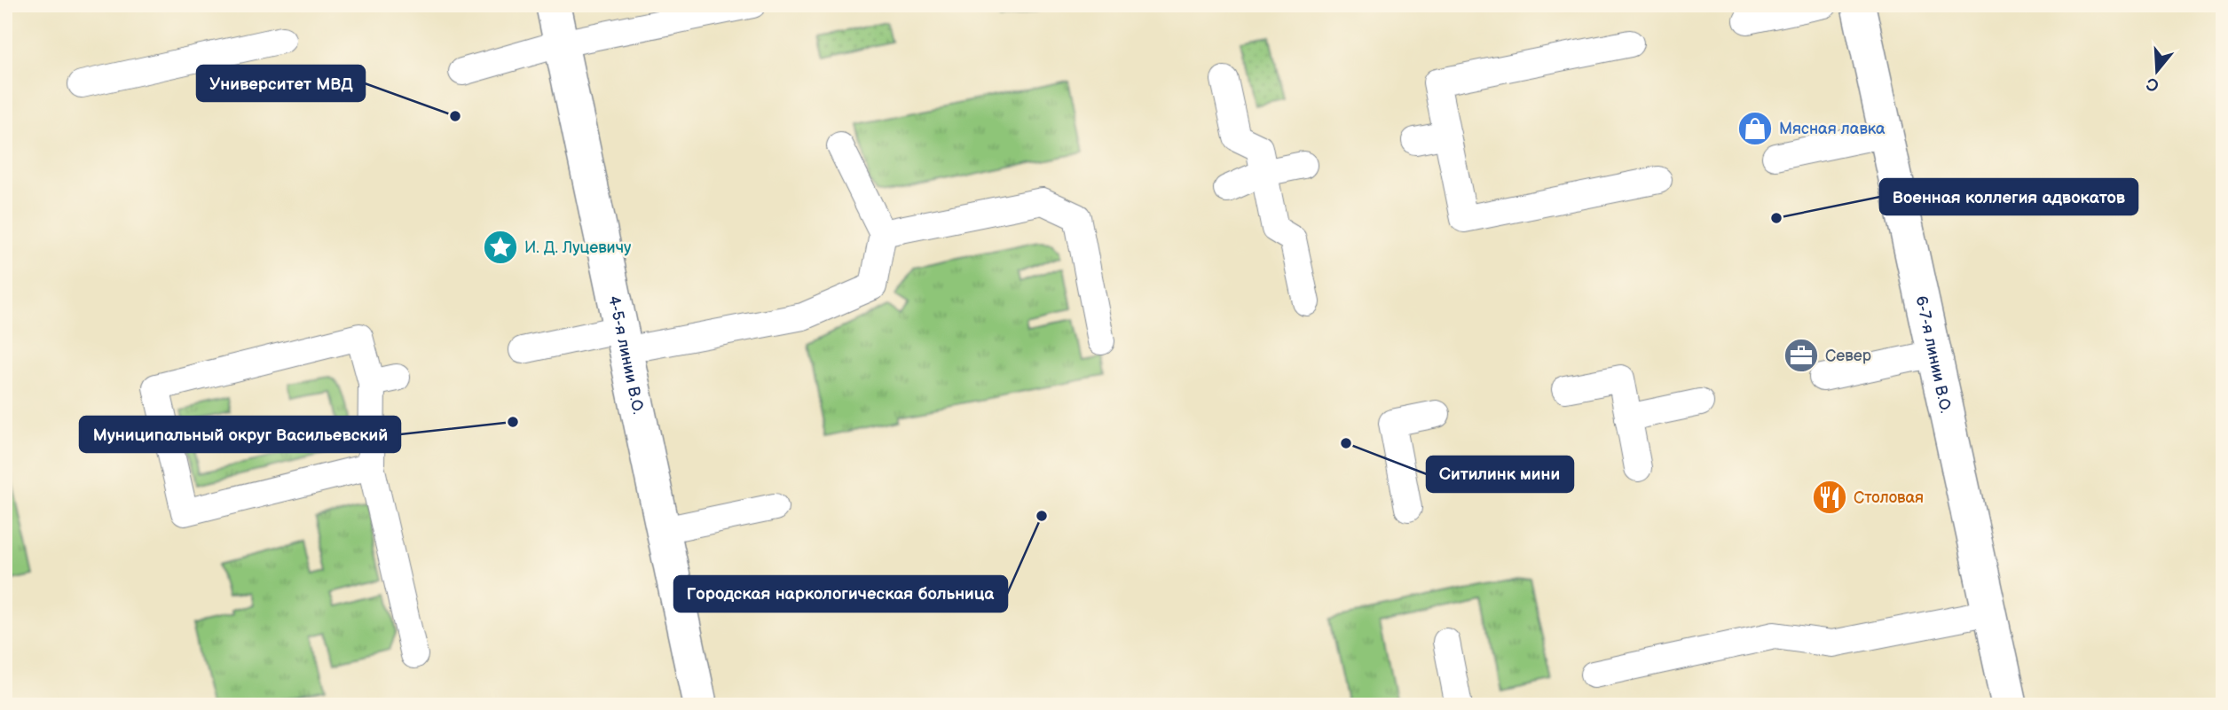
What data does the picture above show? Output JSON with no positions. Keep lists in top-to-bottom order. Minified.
{"streets":{"street":["4-5-я линии В.О.","6-7-я линии В.О."]},"places":{"other":["Университет МВД","Военная коллегия адвокатов","Муниципальный округ Васильевский","Ситилинк мини","Городская наркологическая больница"],"shop":["Мясная лавка"],"place":["И. Д. Луцевичу"],"office":["Север"],"restaurant":["Столовая"]},"north":"bottom"}
